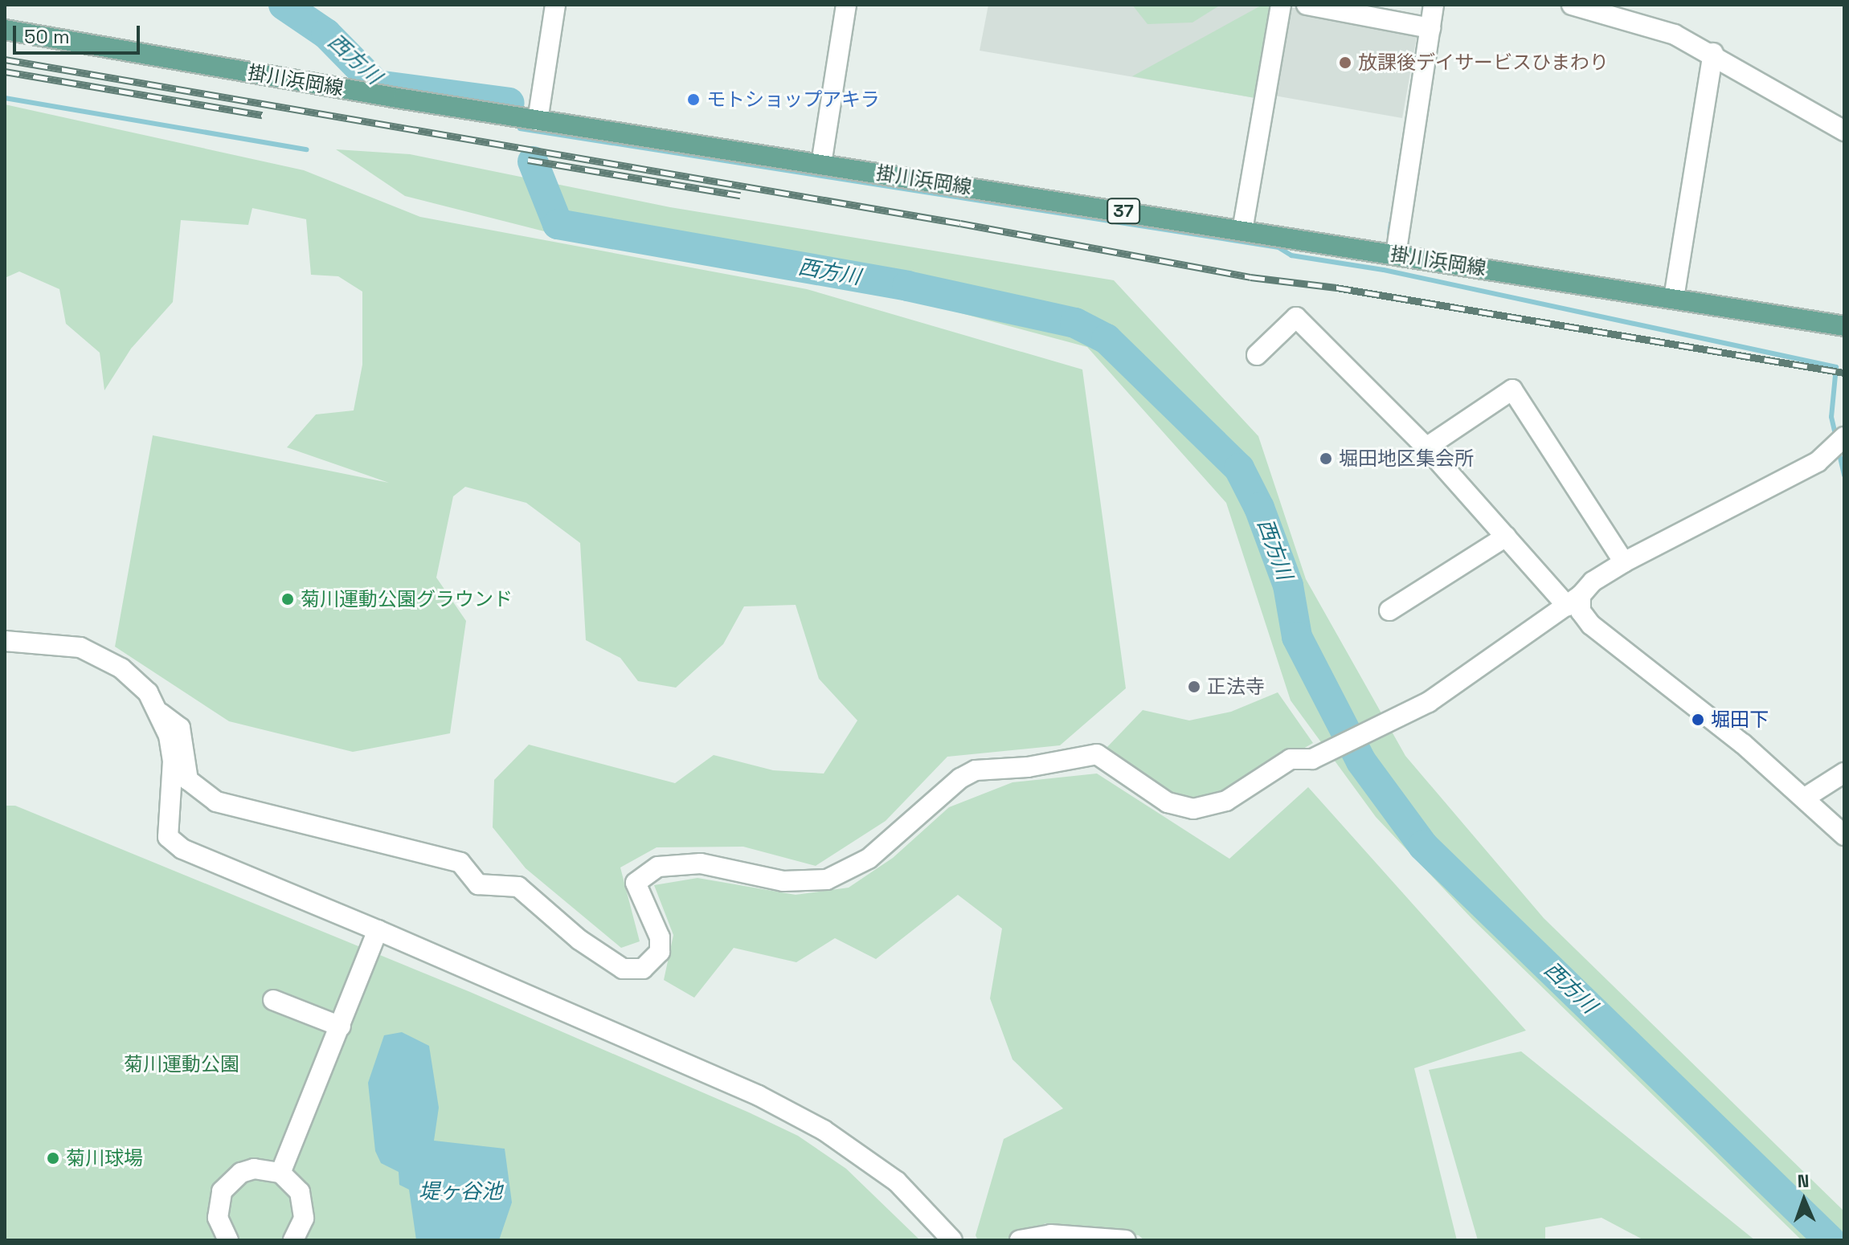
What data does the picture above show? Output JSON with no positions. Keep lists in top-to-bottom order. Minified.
{"streets":{"main road":["掛川浜岡線","37"]},"water":["西方川","堤ヶ谷池"],"parks":["菊川運動公園"],"places":["放課後デイサービスひまわり","モトショップアキラ","堀田地区集会所","菊川運動公園グラウンド","正法寺","堀田下","菊川球場"],"scale_bar":"50 m","north":"top"}
